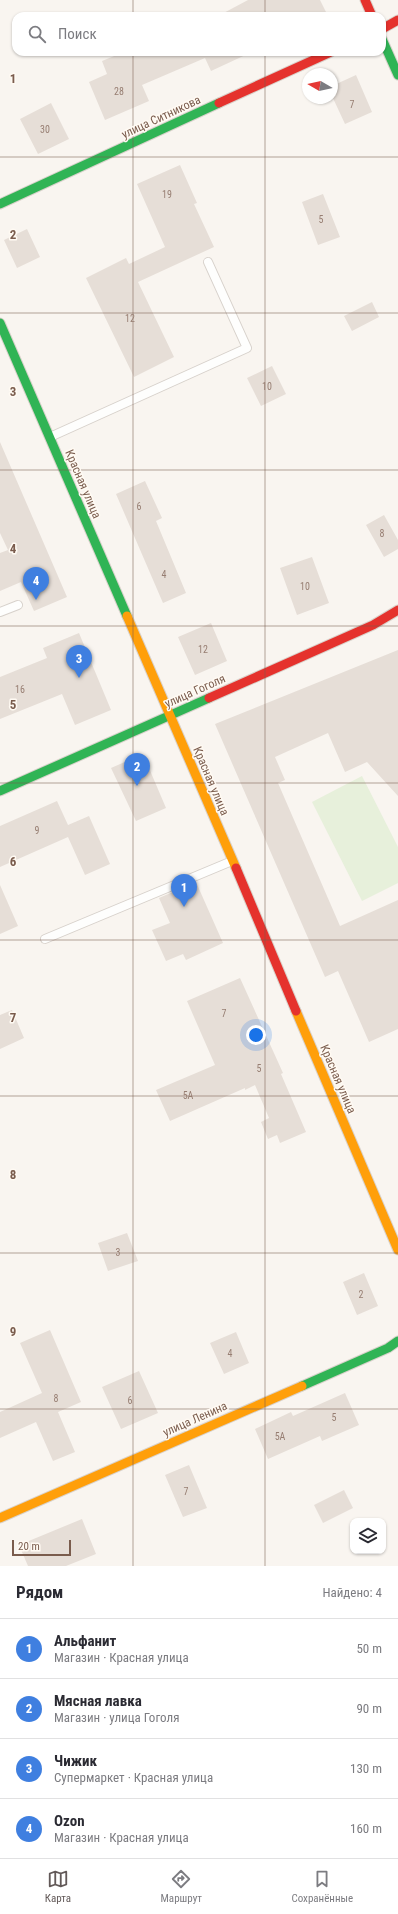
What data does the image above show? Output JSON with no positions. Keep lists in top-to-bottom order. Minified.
{"streets":{"main road":["улица Ситникова","Красная улица","улица Гоголя","улица Ленина"]},"crossings":[["Красная улица","улица Гоголя"]],"house_numbers":["28","7","30","19","5","12","10","6","8","4","10","12","16","9","7","5","5А","3","2","4","8","6","5","5А","7"],"scale_bar":"20 m","north":"left","page":{"search":"Поиск","pins":["4","3","2","1"],"scale":"20 m","heading":["Рядом","Найдено: 4"],"list":[{"mark":"1","name":"Альфанит","note":"Магазин · Красная улица","value":"50 m"},{"mark":"2","name":"Мясная лавка","note":"Магазин · улица Гоголя","value":"90 m"},{"mark":"3","name":"Чижик","note":"Супермаркет · Красная улица","value":"130 m"},{"mark":"4","name":"Ozon","note":"Магазин · Красная улица","value":"160 m"}],"nav":["Карта","Маршрут","Сохранённые"]},"grid":{"rows":["1","2","3","4","5","6","7","8","9"]}}
